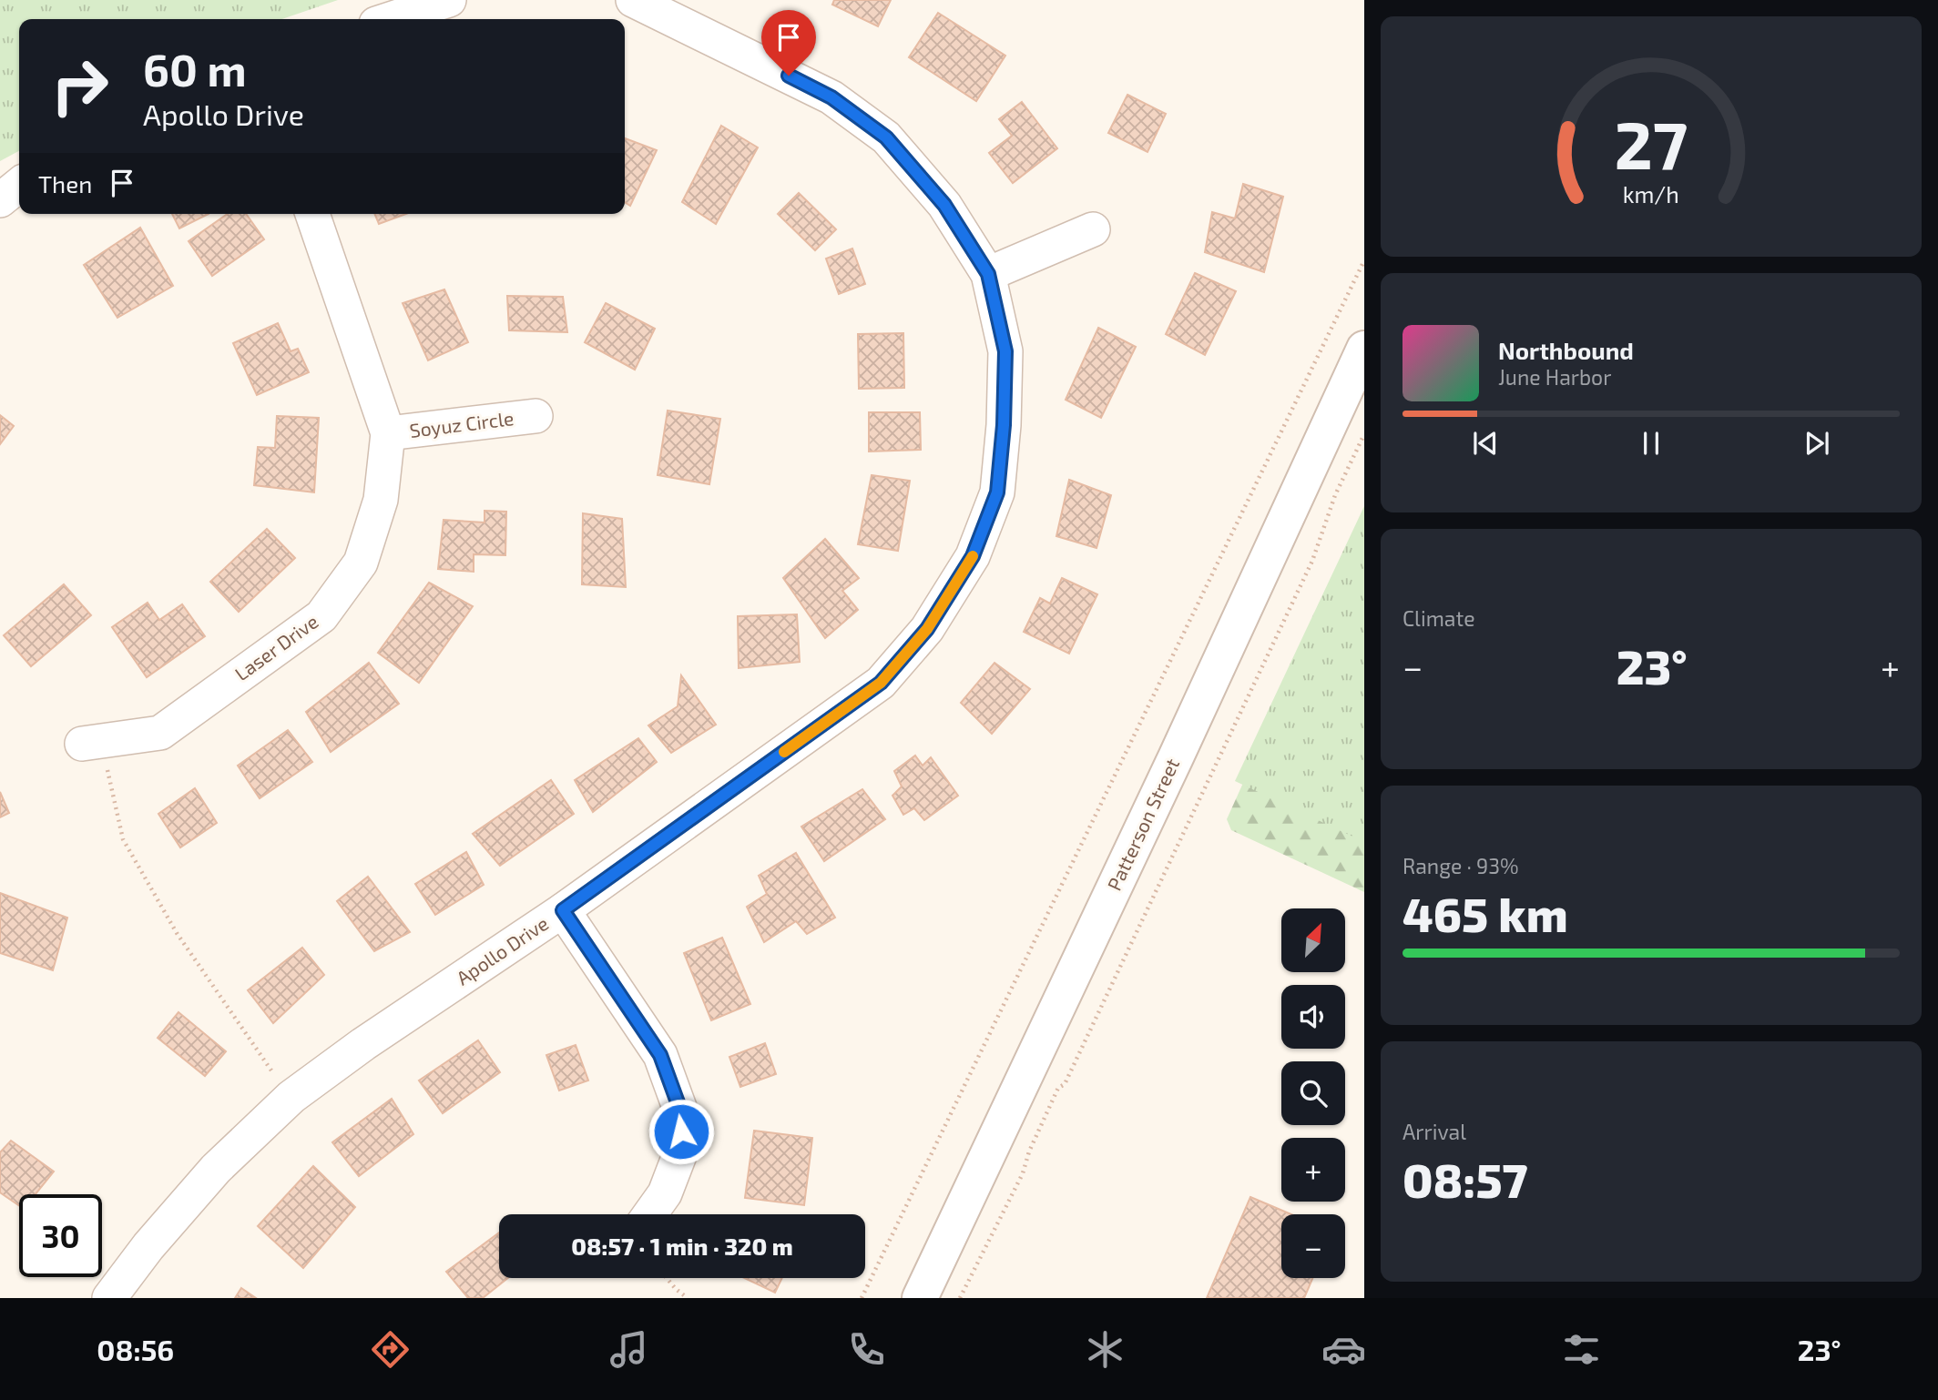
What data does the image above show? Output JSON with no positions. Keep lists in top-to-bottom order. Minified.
{"streets":{"street":["Soyuz Circle","Laser Drive","Patterson Street","Apollo Drive"]},"crossings":[["Soyuz Circle","Laser Drive"]],"north":"top right","page":{"turn":["60 m","Apollo Drive"],"then":"Then","song":["Northbound","June Harbor"],"tile":["Climate",["Range · 93%","465 km"],["Arrival","08:57"]],"heat":["−","23°","+"],"map_buttons":["+","−"],"limit":"30","trip":"08:57 · 1 min · 320 m","tabs":["08:56","23°"],"gauge":["27","km/h"]}}
